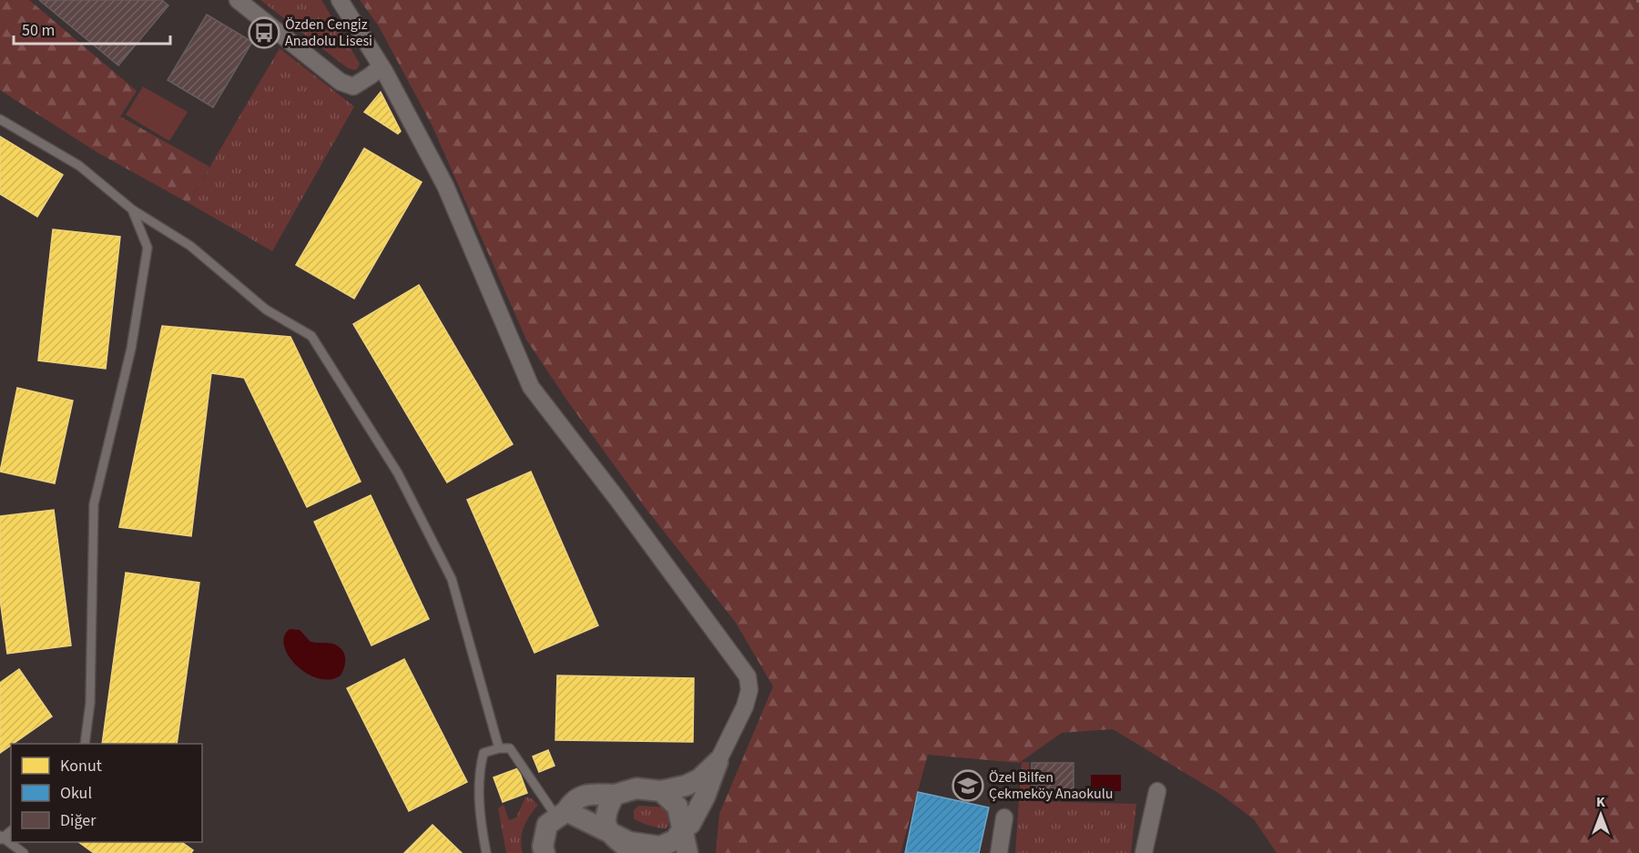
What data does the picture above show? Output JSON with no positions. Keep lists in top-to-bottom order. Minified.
{"places":{"bus stop":["Özden Cengiz Anadolu Lisesi"],"school or university":["Özel Bilfen Çekmeköy Anaokulu"]},"legend":["Konut","Okul","Diğer"],"scale_bar":"50 m","north":"top"}
